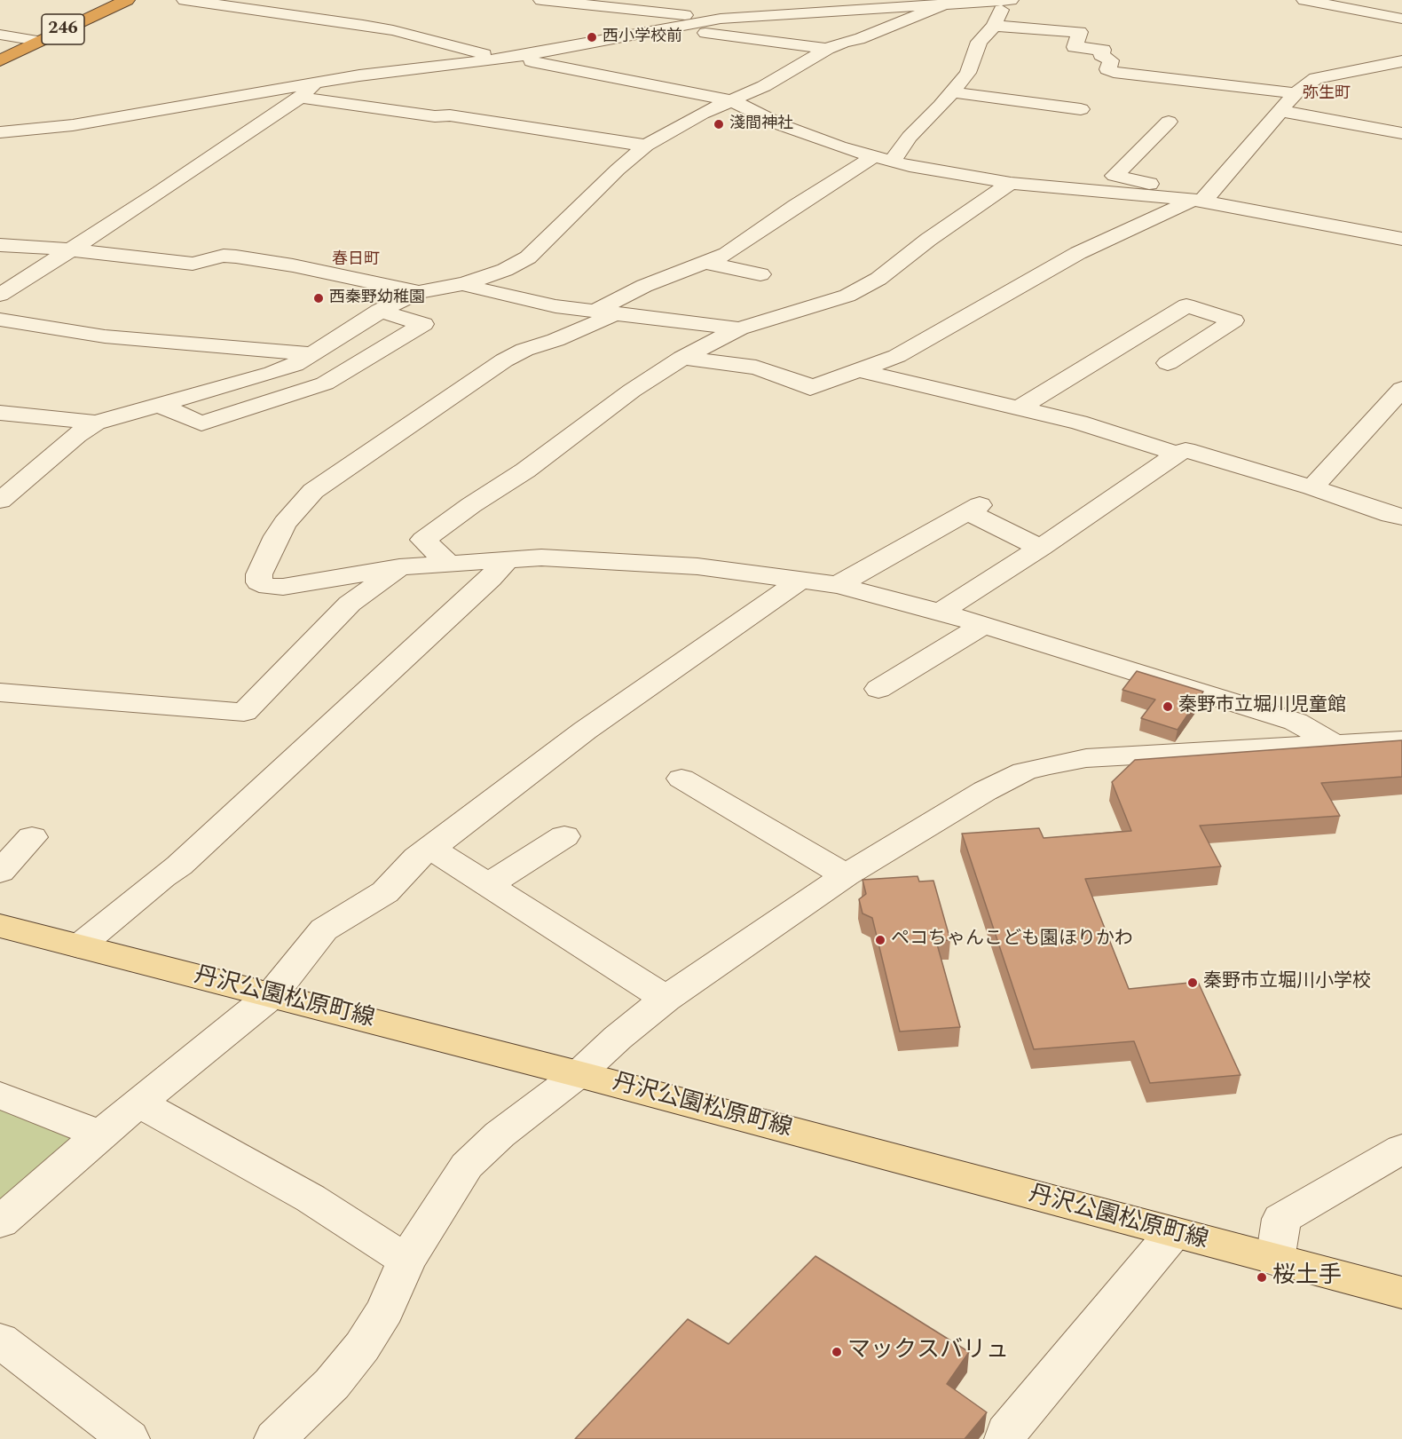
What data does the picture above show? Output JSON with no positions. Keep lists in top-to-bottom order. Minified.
{"streets":{"highway":["246"],"main road":["丹沢公園松原町線"]},"districts":["弥生町","春日町"],"places":["西小学校前","淺間神社","西秦野幼稚園","秦野市立堀川児童館","ペコちゃんこども園ほりかわ","秦野市立堀川小学校","桜土手","マックスバリュ"]}
